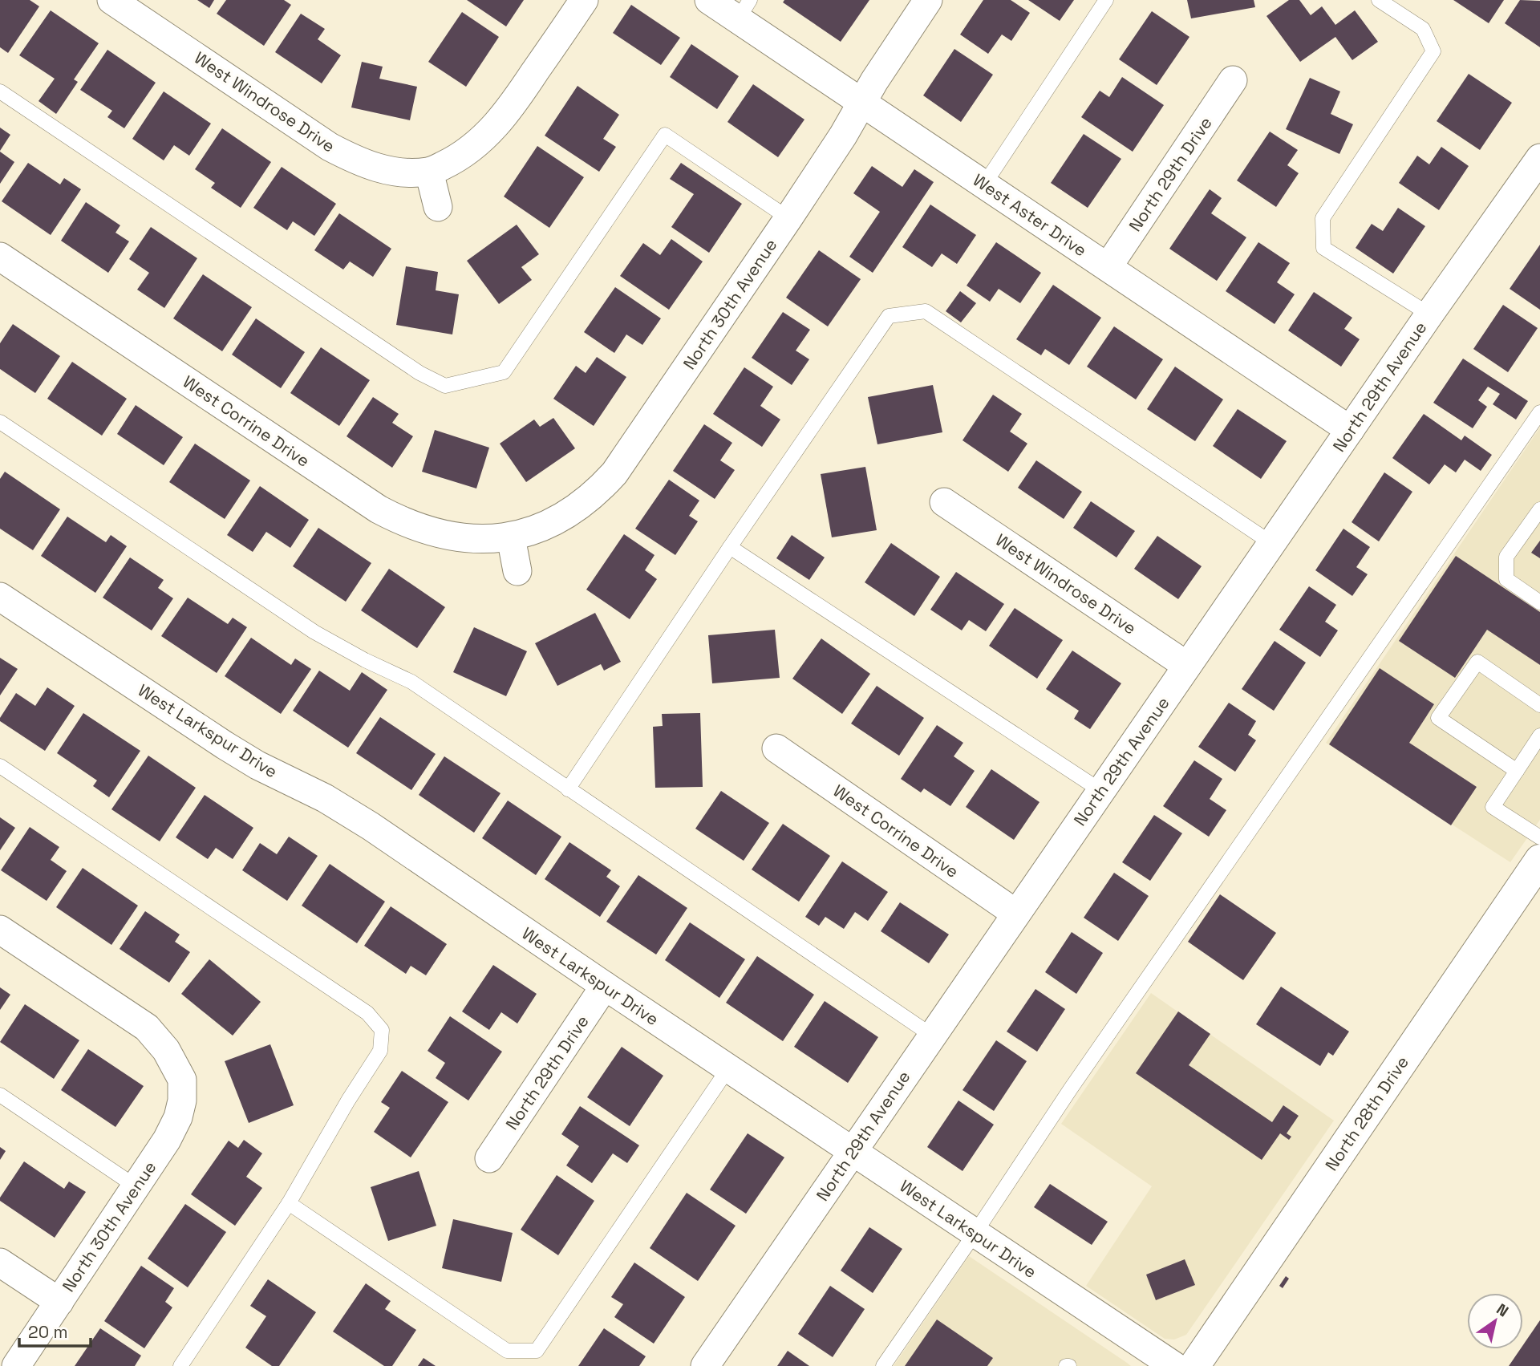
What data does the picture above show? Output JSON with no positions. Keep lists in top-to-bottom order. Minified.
{"streets":{"street":["West Windrose Drive","North 29th Drive","West Aster Drive","North 30th Avenue","North 29th Avenue","West Corrine Drive","West Larkspur Drive","North 28th Drive"]},"crossings":[["West Windrose Drive","North 29th Avenue"],["North 29th Drive","West Aster Drive"],["North 29th Drive","West Larkspur Drive"],["West Aster Drive","North 30th Avenue"],["West Aster Drive","North 29th Avenue"],["North 30th Avenue","West Corrine Drive"],["North 29th Avenue","West Corrine Drive"],["North 29th Avenue","West Larkspur Drive"]],"scale_bar":"20 m","north":"top right"}
